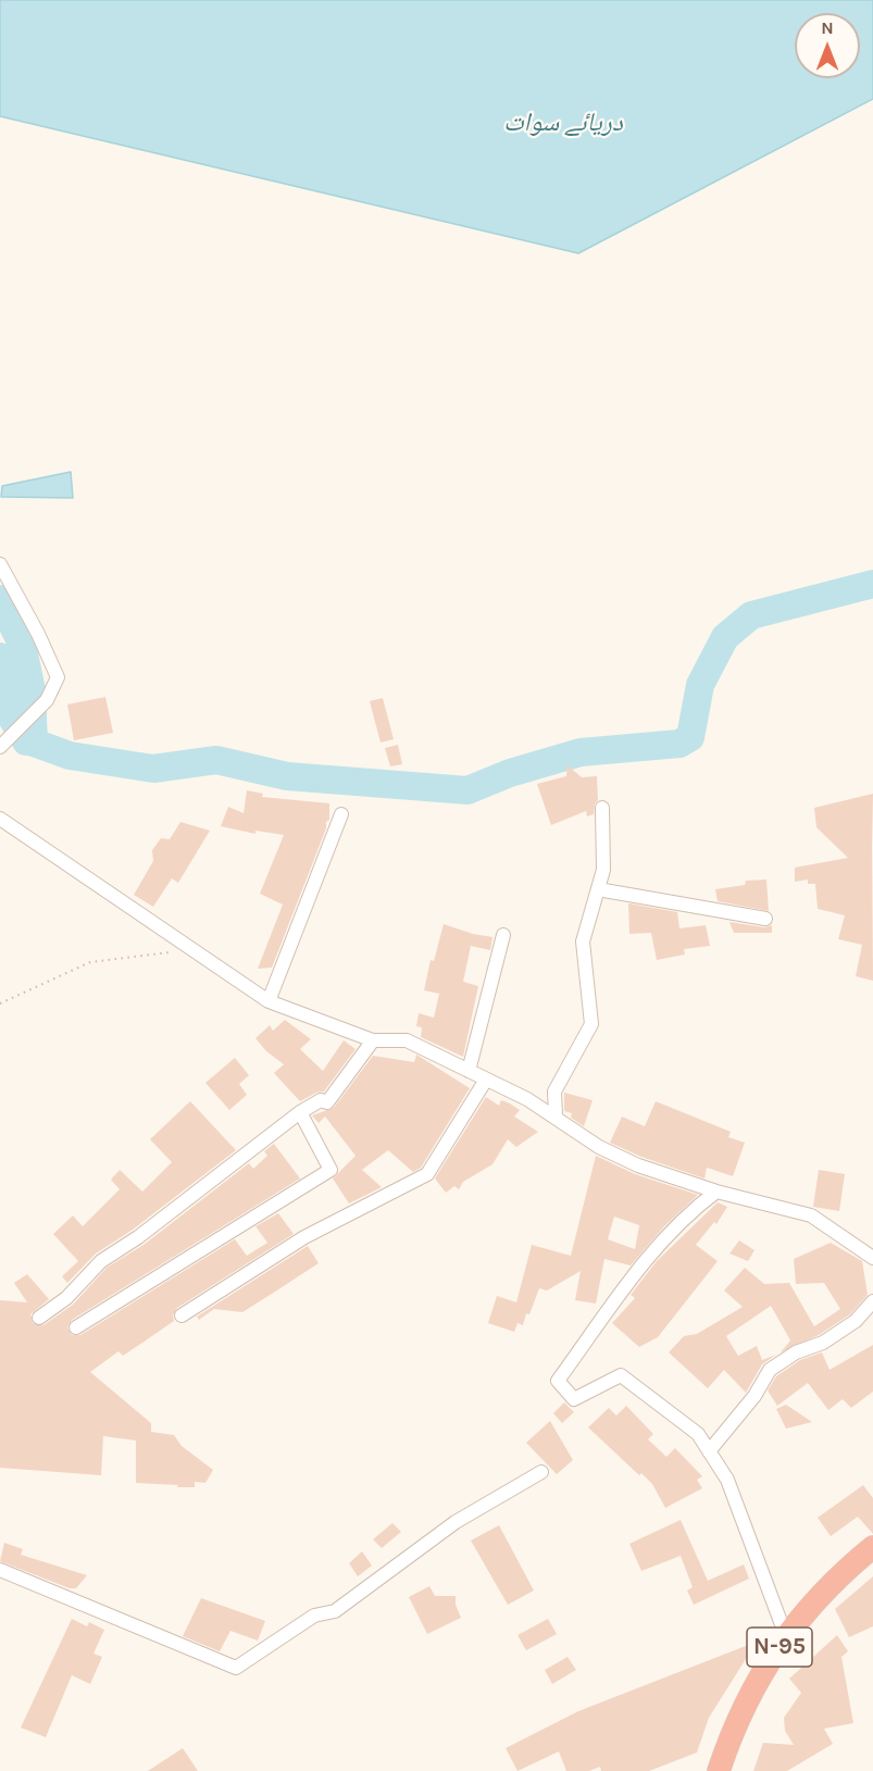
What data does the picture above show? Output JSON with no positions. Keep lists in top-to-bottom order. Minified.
{"streets":{"highway":["N-95"]},"water":["دریائے سوات"],"north":"top"}
